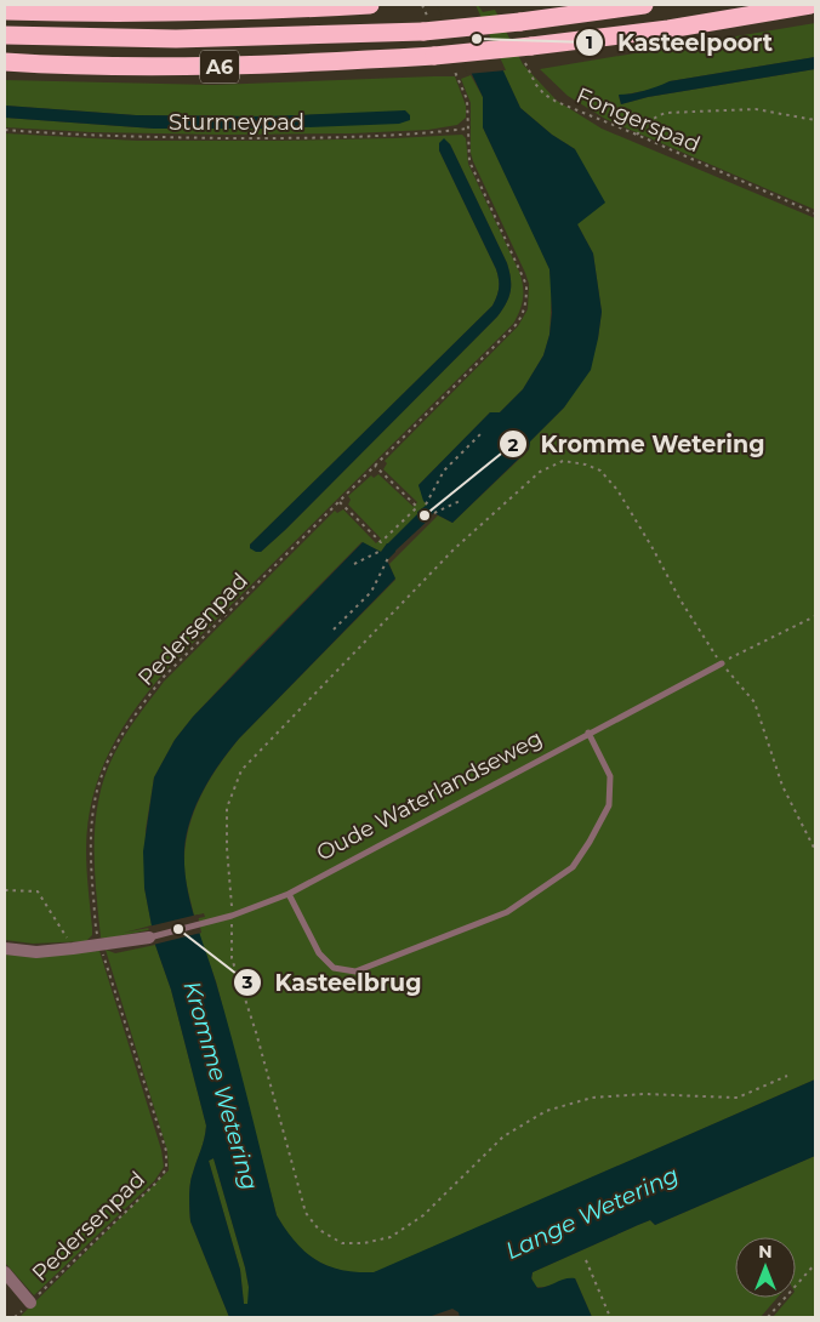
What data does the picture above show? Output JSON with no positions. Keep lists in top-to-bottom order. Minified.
{"streets":{"highway":["A6"],"street":["Oude Waterlandseweg"],"path":["Fongerspad","Sturmeypad","Pedersenpad"]},"crossings":[["A6","Fongerspad"],["Sturmeypad","Pedersenpad"],["Pedersenpad","Oude Waterlandseweg"]],"water":["Kromme Wetering","Lange Wetering"],"places":["Kasteelpoort","Kromme Wetering","Kasteelbrug"],"north":"top"}
